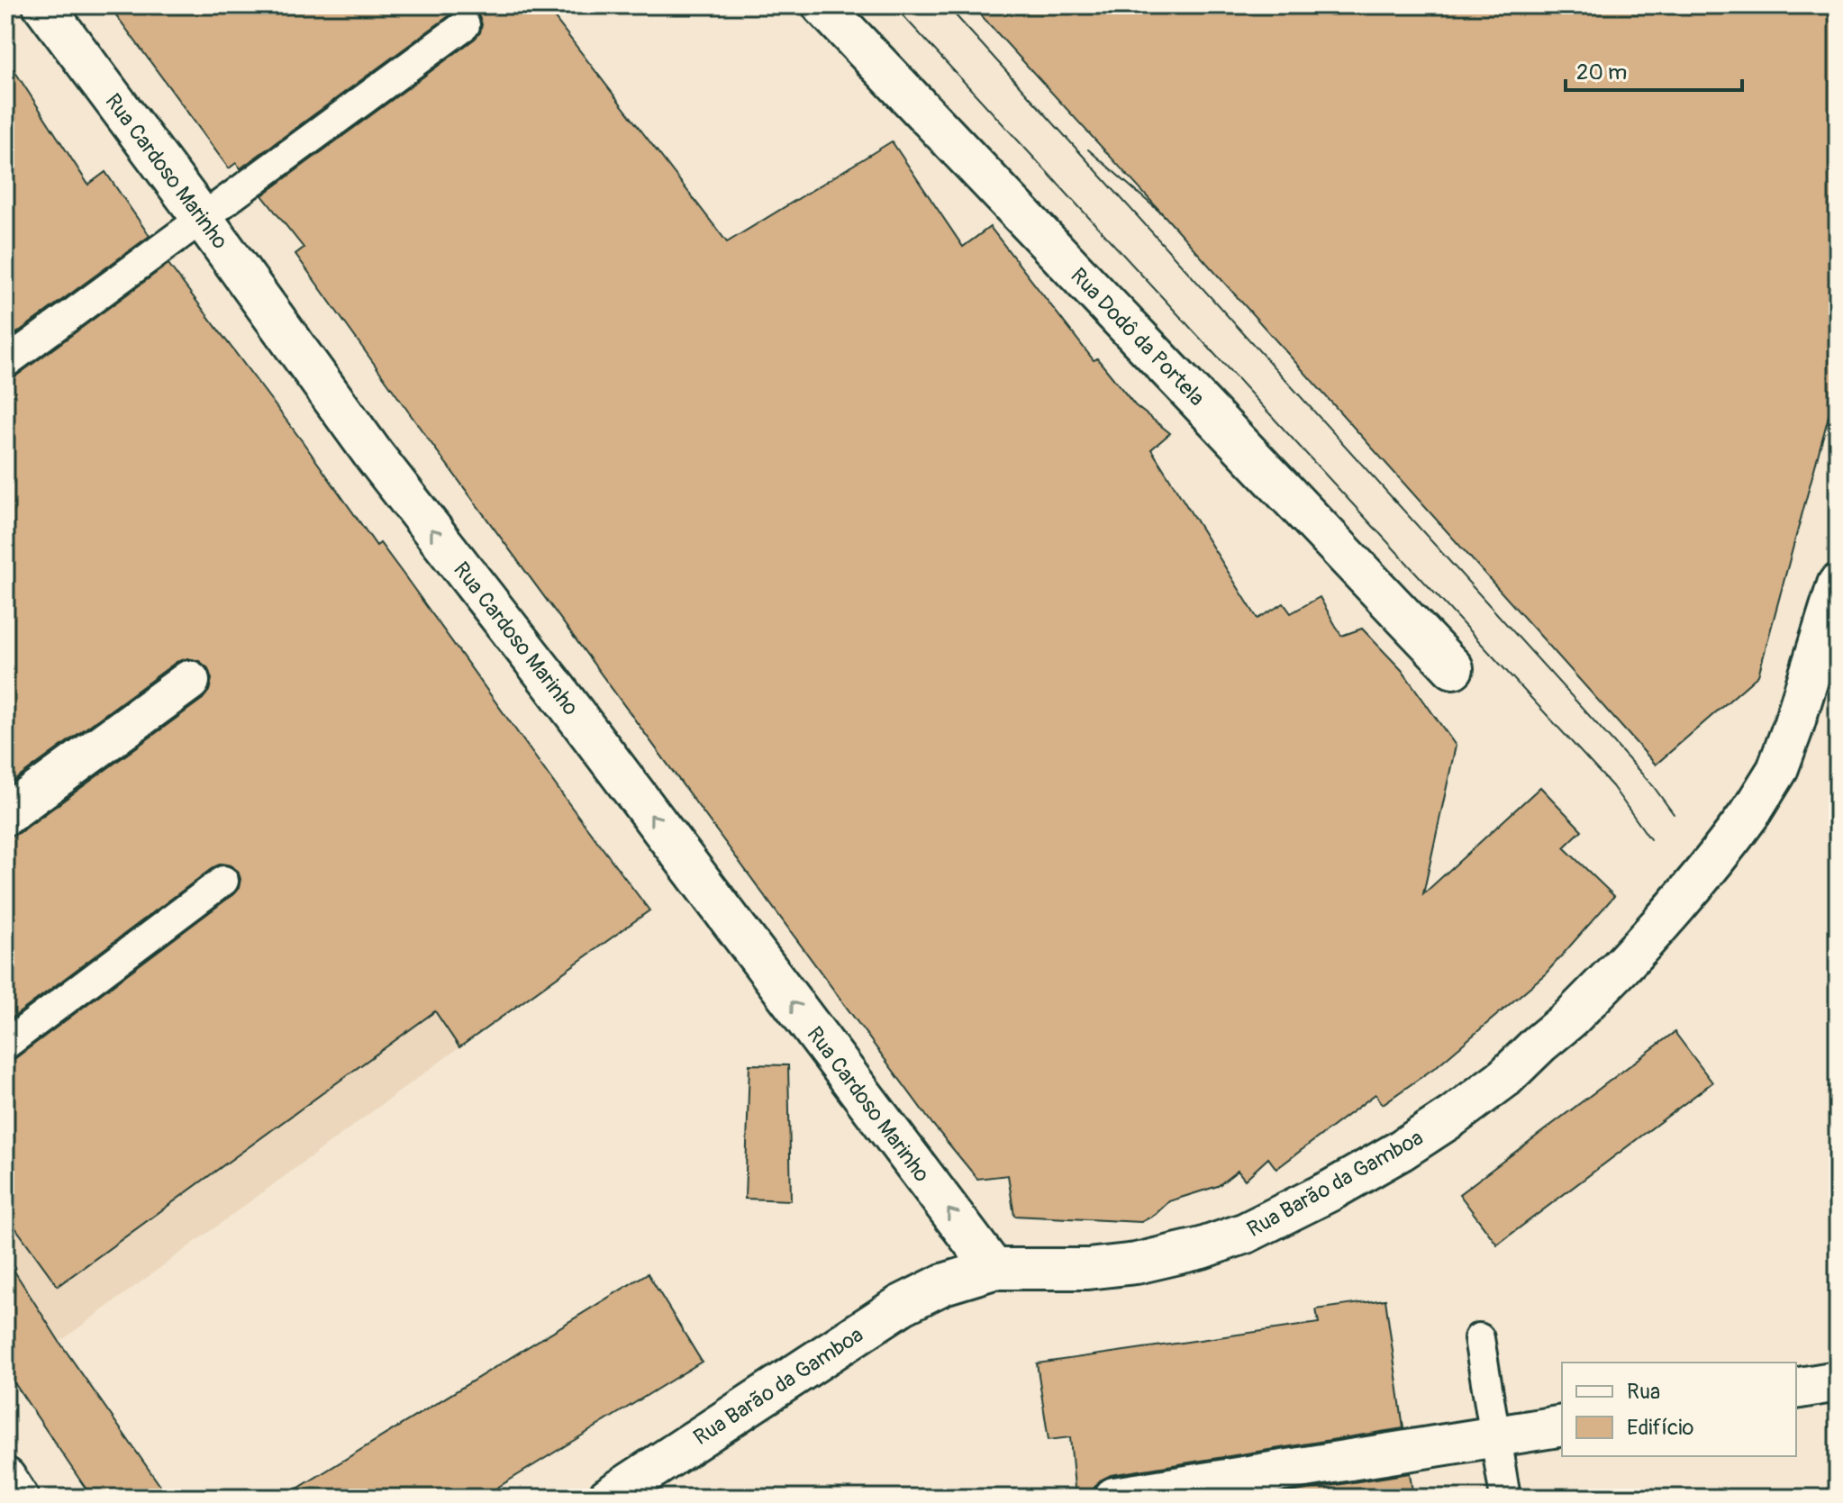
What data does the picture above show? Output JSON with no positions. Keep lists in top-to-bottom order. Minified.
{"streets":{"street":["Rua Cardoso Marinho","Rua Dodô da Portela","Rua Barão da Gamboa"]},"crossings":[["Rua Cardoso Marinho","Rua Barão da Gamboa"]],"one_way":["Rua Cardoso Marinho"],"legend":["Rua","Edifício"],"scale_bar":"20 m"}
